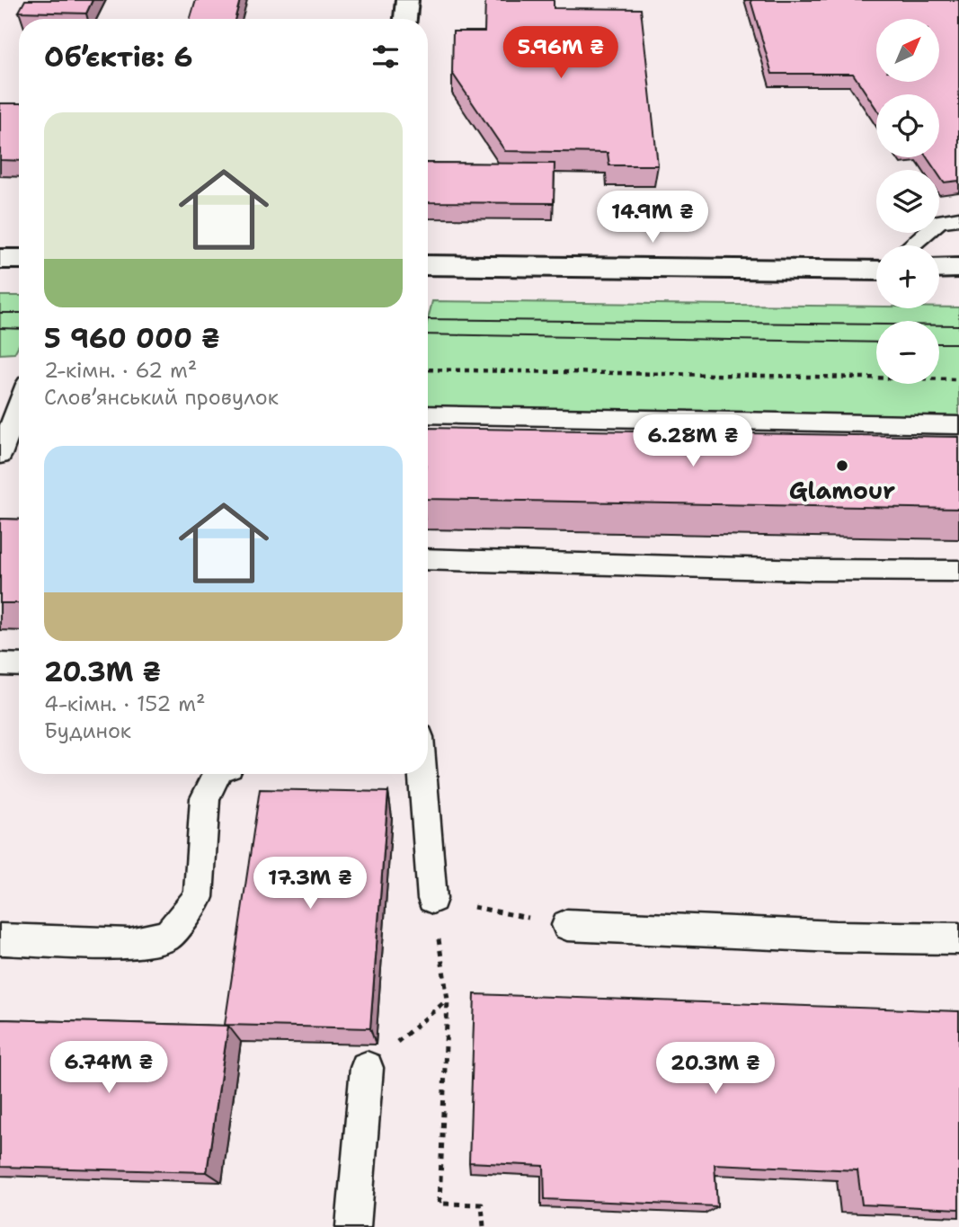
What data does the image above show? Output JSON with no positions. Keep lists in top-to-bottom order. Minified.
{"places":["Glamour"],"north":"top right","page":{"map_buttons":["+","−"],"heading":"Об’єктів: 6","price":["5.96M ₴","14.9M ₴","6.28M ₴","17.3M ₴","6.74M ₴","20.3M ₴"],"list":[{"name":"5 960 000 ₴","note":"2-кімн. · 62 m² · Словʼянський провулок"},{"name":"20.3M ₴","note":"4-кімн. · 152 m² · Будинок"}]}}
